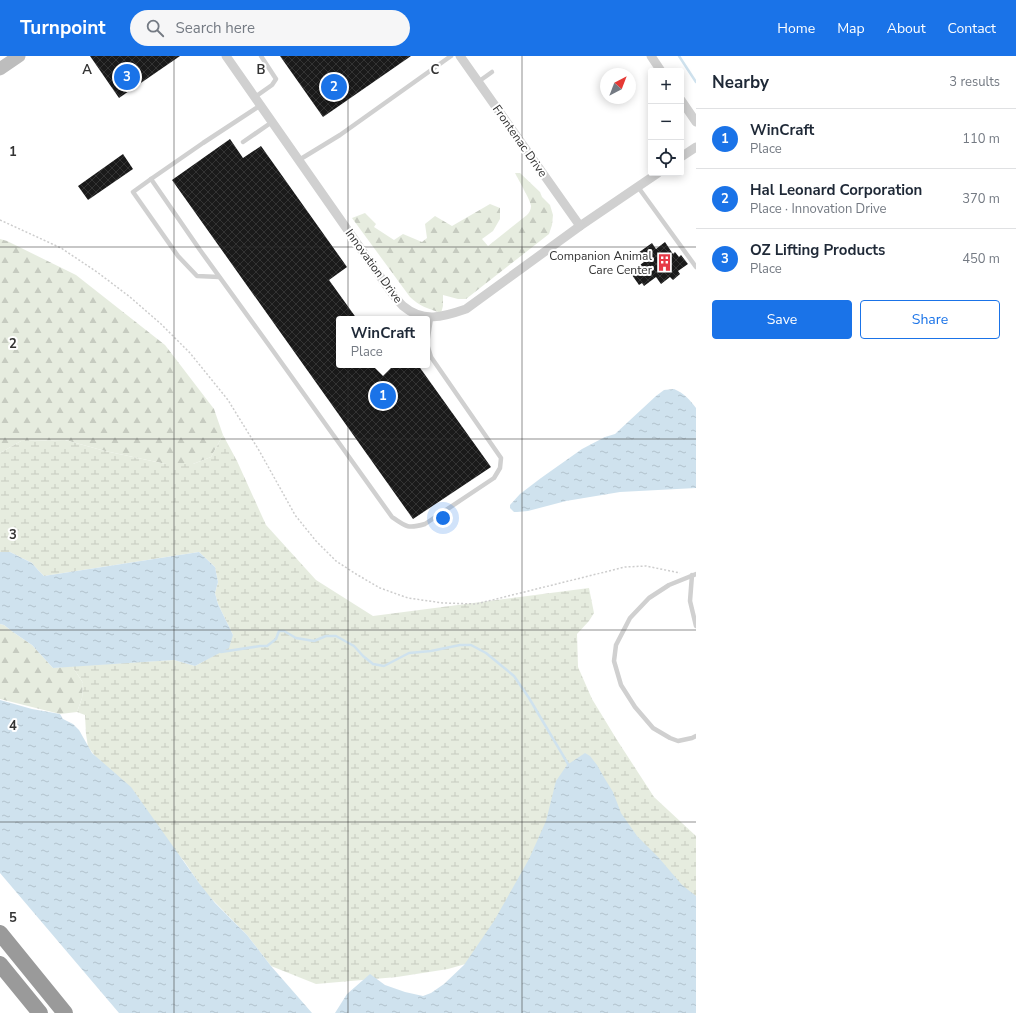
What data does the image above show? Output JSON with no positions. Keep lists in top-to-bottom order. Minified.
{"streets":{"street":["Frontenac Drive","Innovation Drive"]},"crossings":[["Frontenac Drive","Innovation Drive"]],"places":{"building":["Companion Animal Care Center"]},"north":"top right","page":{"header":"Turnpoint","search":"Search here","nav":["Home","Map","About","Contact"],"heading":["Nearby","3 results"],"pins":["3","2","1"],"map_buttons":["+","−"],"list":[{"mark":"1","name":"WinCraft","note":"Place","value":"110 m"},{"mark":"2","name":"Hal Leonard Corporation","note":"Place · Innovation Drive","value":"370 m"},{"mark":"3","name":"OZ Lifting Products","note":"Place","value":"450 m"}],"buttons":["Save","Share"],"popup":["WinCraft","Place"]},"grid":{"columns":["A","B","C"],"rows":["1","2","3","4","5"]}}
